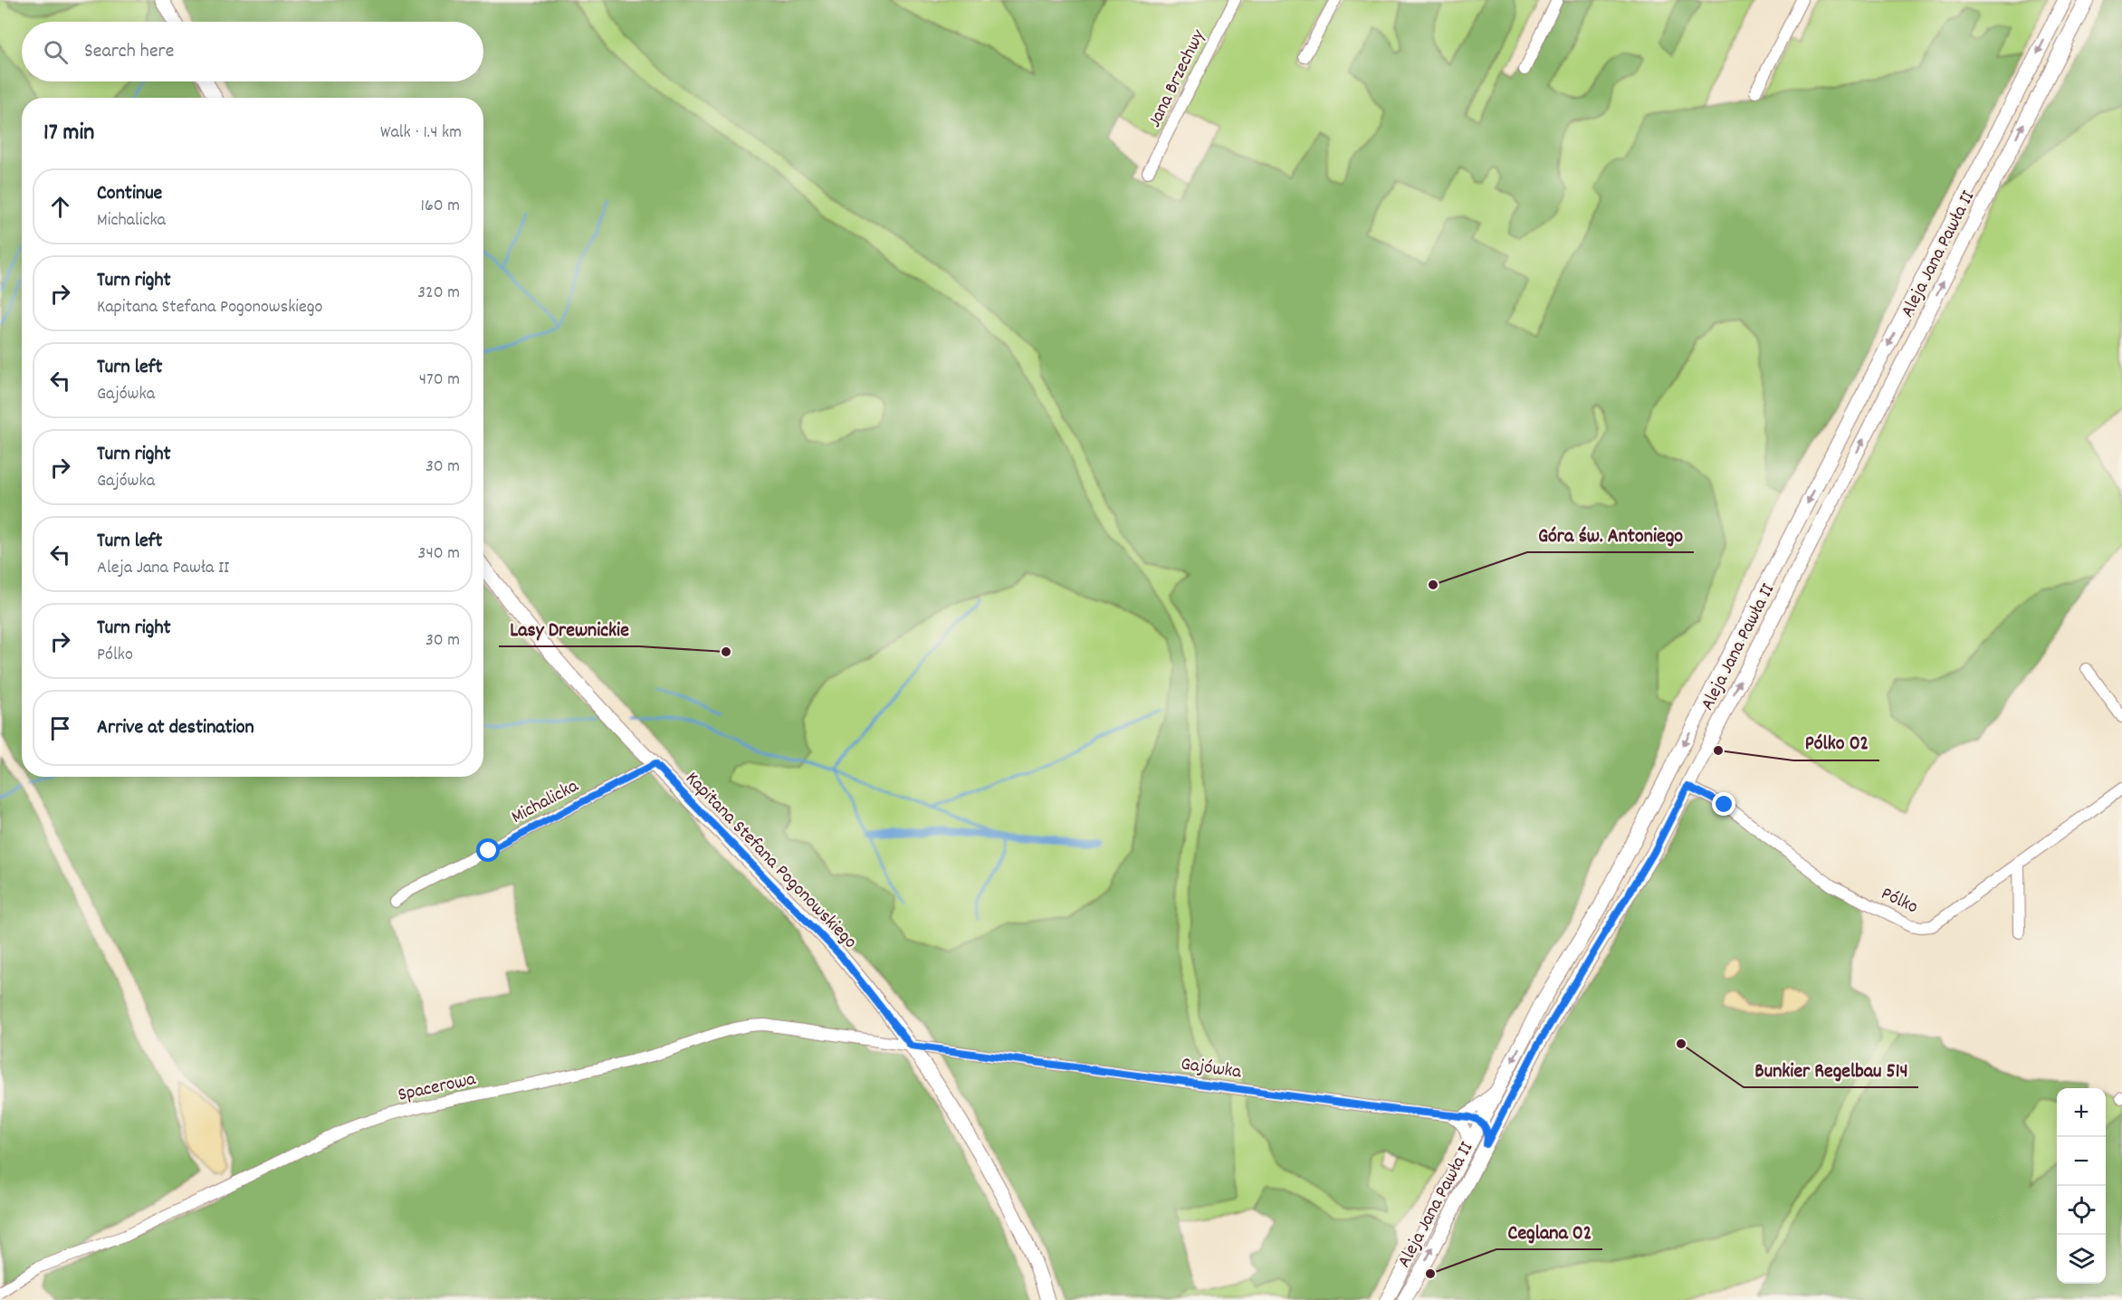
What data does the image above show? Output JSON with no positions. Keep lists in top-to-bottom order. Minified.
{"streets":{"main road":["Aleja Jana Pawła II","Kapitana Stefana Pogonowskiego"],"street":["Jana Brzechwy","Michalicka","Pólko","Gajówka","Spacerowa"]},"crossings":[["Aleja Jana Pawła II","Pólko"],["Aleja Jana Pawła II","Gajówka"],["Michalicka","Kapitana Stefana Pogonowskiego"],["Kapitana Stefana Pogonowskiego","Gajówka"],["Kapitana Stefana Pogonowskiego","Spacerowa"],["Gajówka","Spacerowa"]],"places":["Góra św. Antoniego","Lasy Drewnickie","Pólko 02","Bunkier Regelbau 514","Ceglana 02"],"page":{"search":"Search here","heading":["17 min","Walk · 1.4 km"],"list":[["Continue","Michalicka","160 m"],["Turn right","Kapitana Stefana Pogonowskiego","320 m"],["Turn left","Gajówka","470 m"],["Turn right","Gajówka","30 m"],["Turn left","Aleja Jana Pawła II","340 m"],["Turn right","Pólko","30 m"],"Arrive at destination"],"map_buttons":["+","−"]}}
